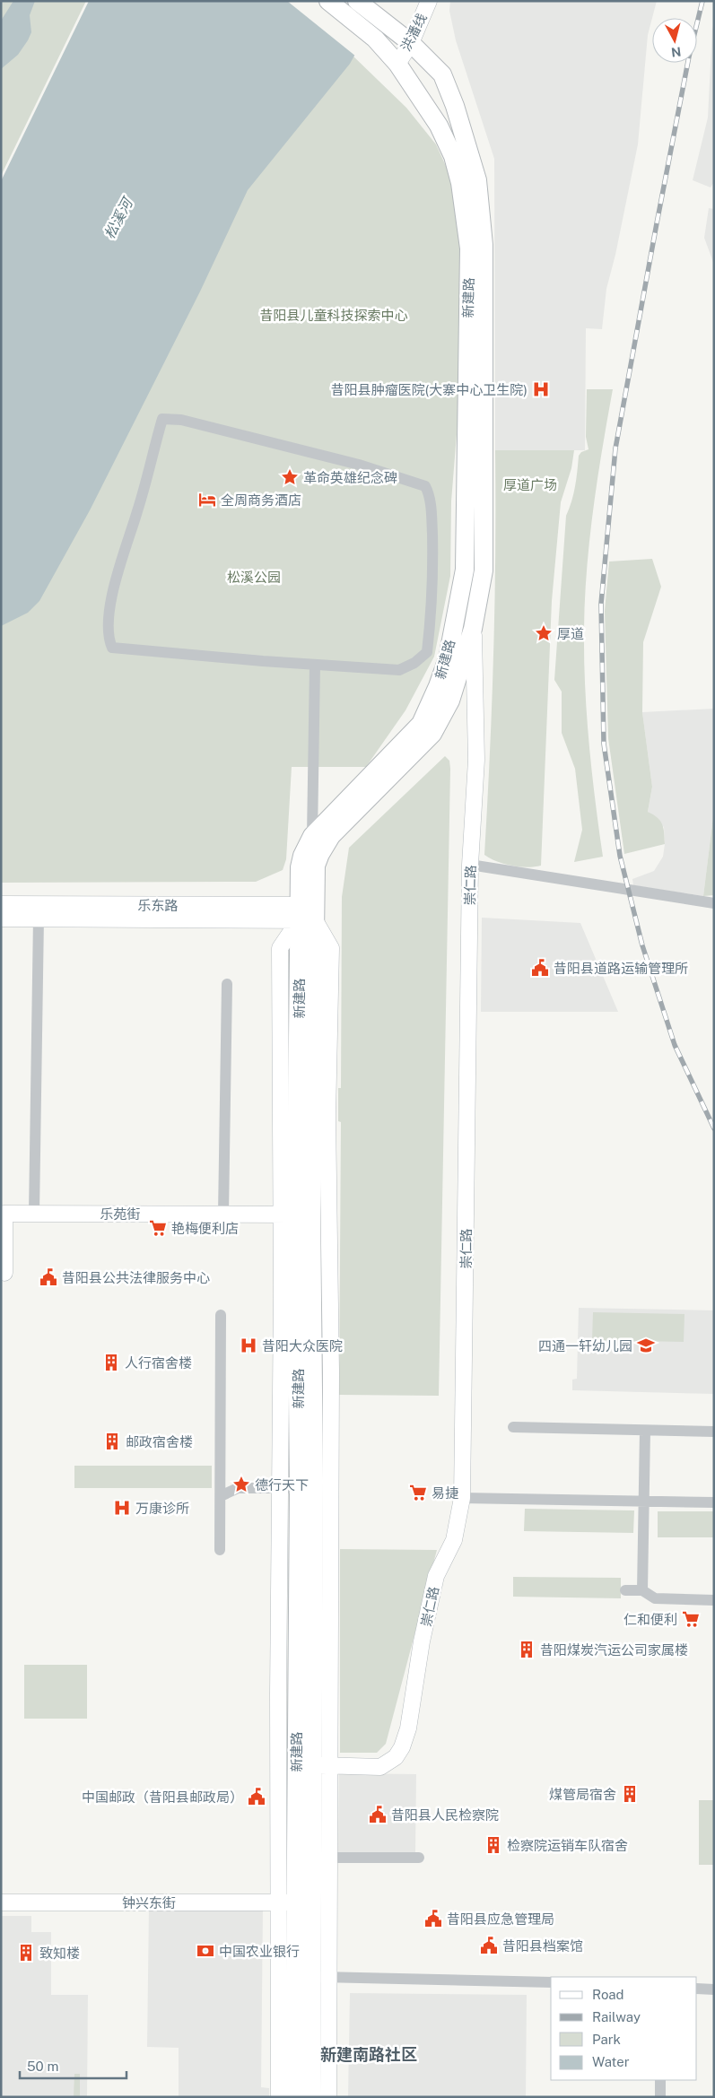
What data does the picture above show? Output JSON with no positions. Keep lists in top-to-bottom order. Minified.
{"streets":{"main road":["新建路"],"street":["洪潘线","崇仁路","乐东路","乐苑街","钟兴东街"]},"crossings":[["洪潘线","新建路"],["新建路","崇仁路"],["新建路","乐东路"],["新建路","乐苑街"],["新建路","钟兴东街"]],"districts":["新建南路社区"],"water":["松溪河"],"parks":["昔阳县儿童科技探索中心","厚道广场","松溪公园"],"places":{"hospital":["昔阳县肿瘤医院(大寨中心卫生院)","昔阳大众医院","万康诊所"],"place":["革命英雄纪念碑","厚道","德行天下"],"hotel":["全周商务酒店"],"public building":["昔阳县道路运输管理所","昔阳县公共法律服务中心","中国邮政（昔阳县邮政局）","昔阳县人民检察院","昔阳县应急管理局","昔阳县档案馆"],"supermarket":["艳梅便利店","易捷","仁和便利"],"school or university":["四通一轩幼儿园"],"building":["人行宿舍楼","邮政宿舍楼","昔阳煤炭汽运公司家属楼","煤管局宿舍","检察院运销车队宿舍","致知楼"],"bank":["中国农业银行"]},"legend":["Road","Railway","Park","Water"],"scale_bar":"50 m","north":"bottom"}
